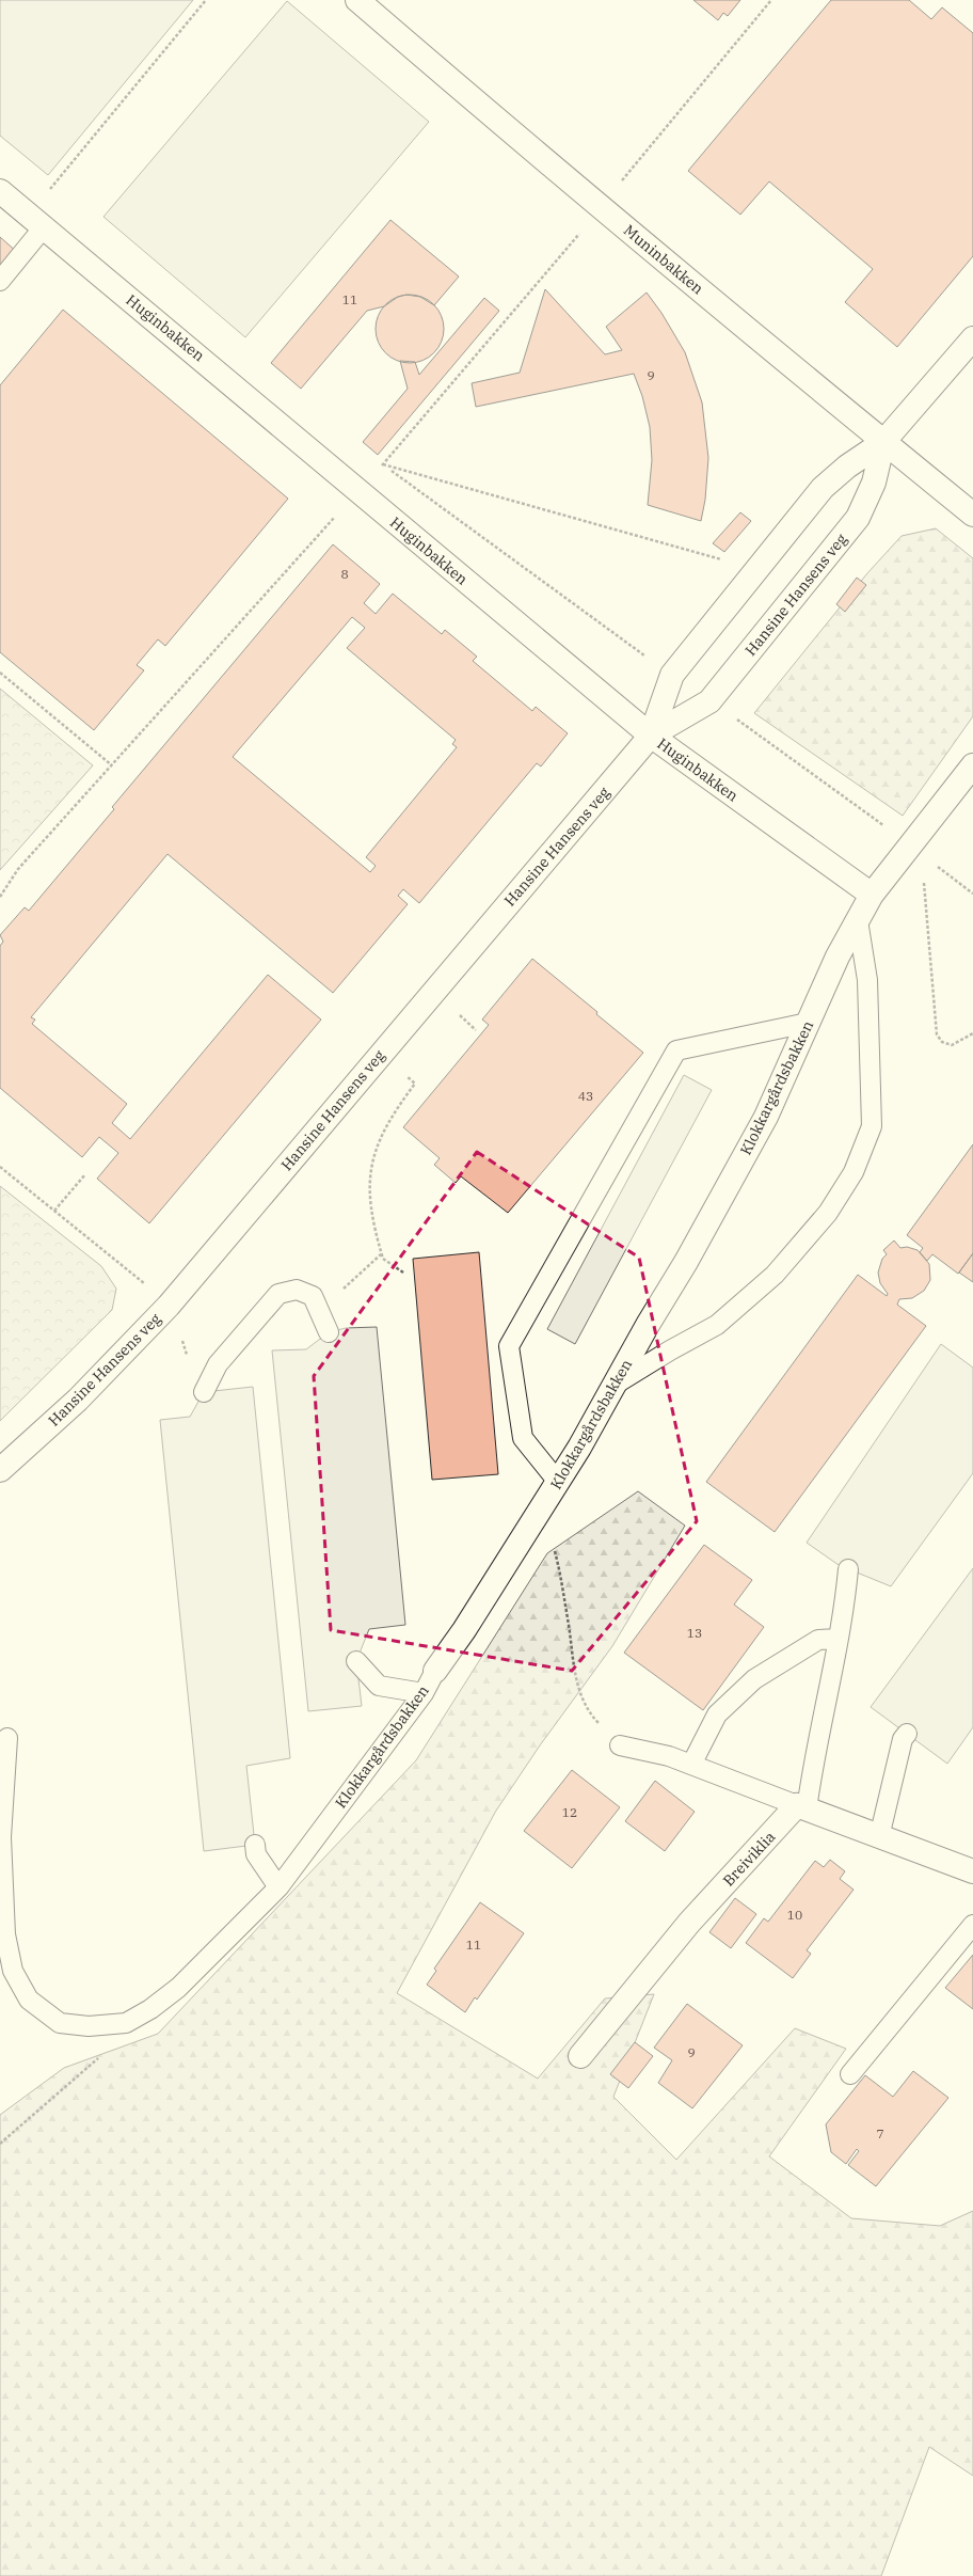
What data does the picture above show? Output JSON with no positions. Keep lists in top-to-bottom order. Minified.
{"streets":{"street":["Muninbakken","Huginbakken","Hansine Hansens veg","Klokkargårdsbakken","Breiviklia"]},"crossings":[["Muninbakken","Hansine Hansens veg"],["Huginbakken","Hansine Hansens veg"],["Huginbakken","Klokkargårdsbakken"]],"house_numbers":["11","9","8","43","13","12","10","11","9","7"]}
